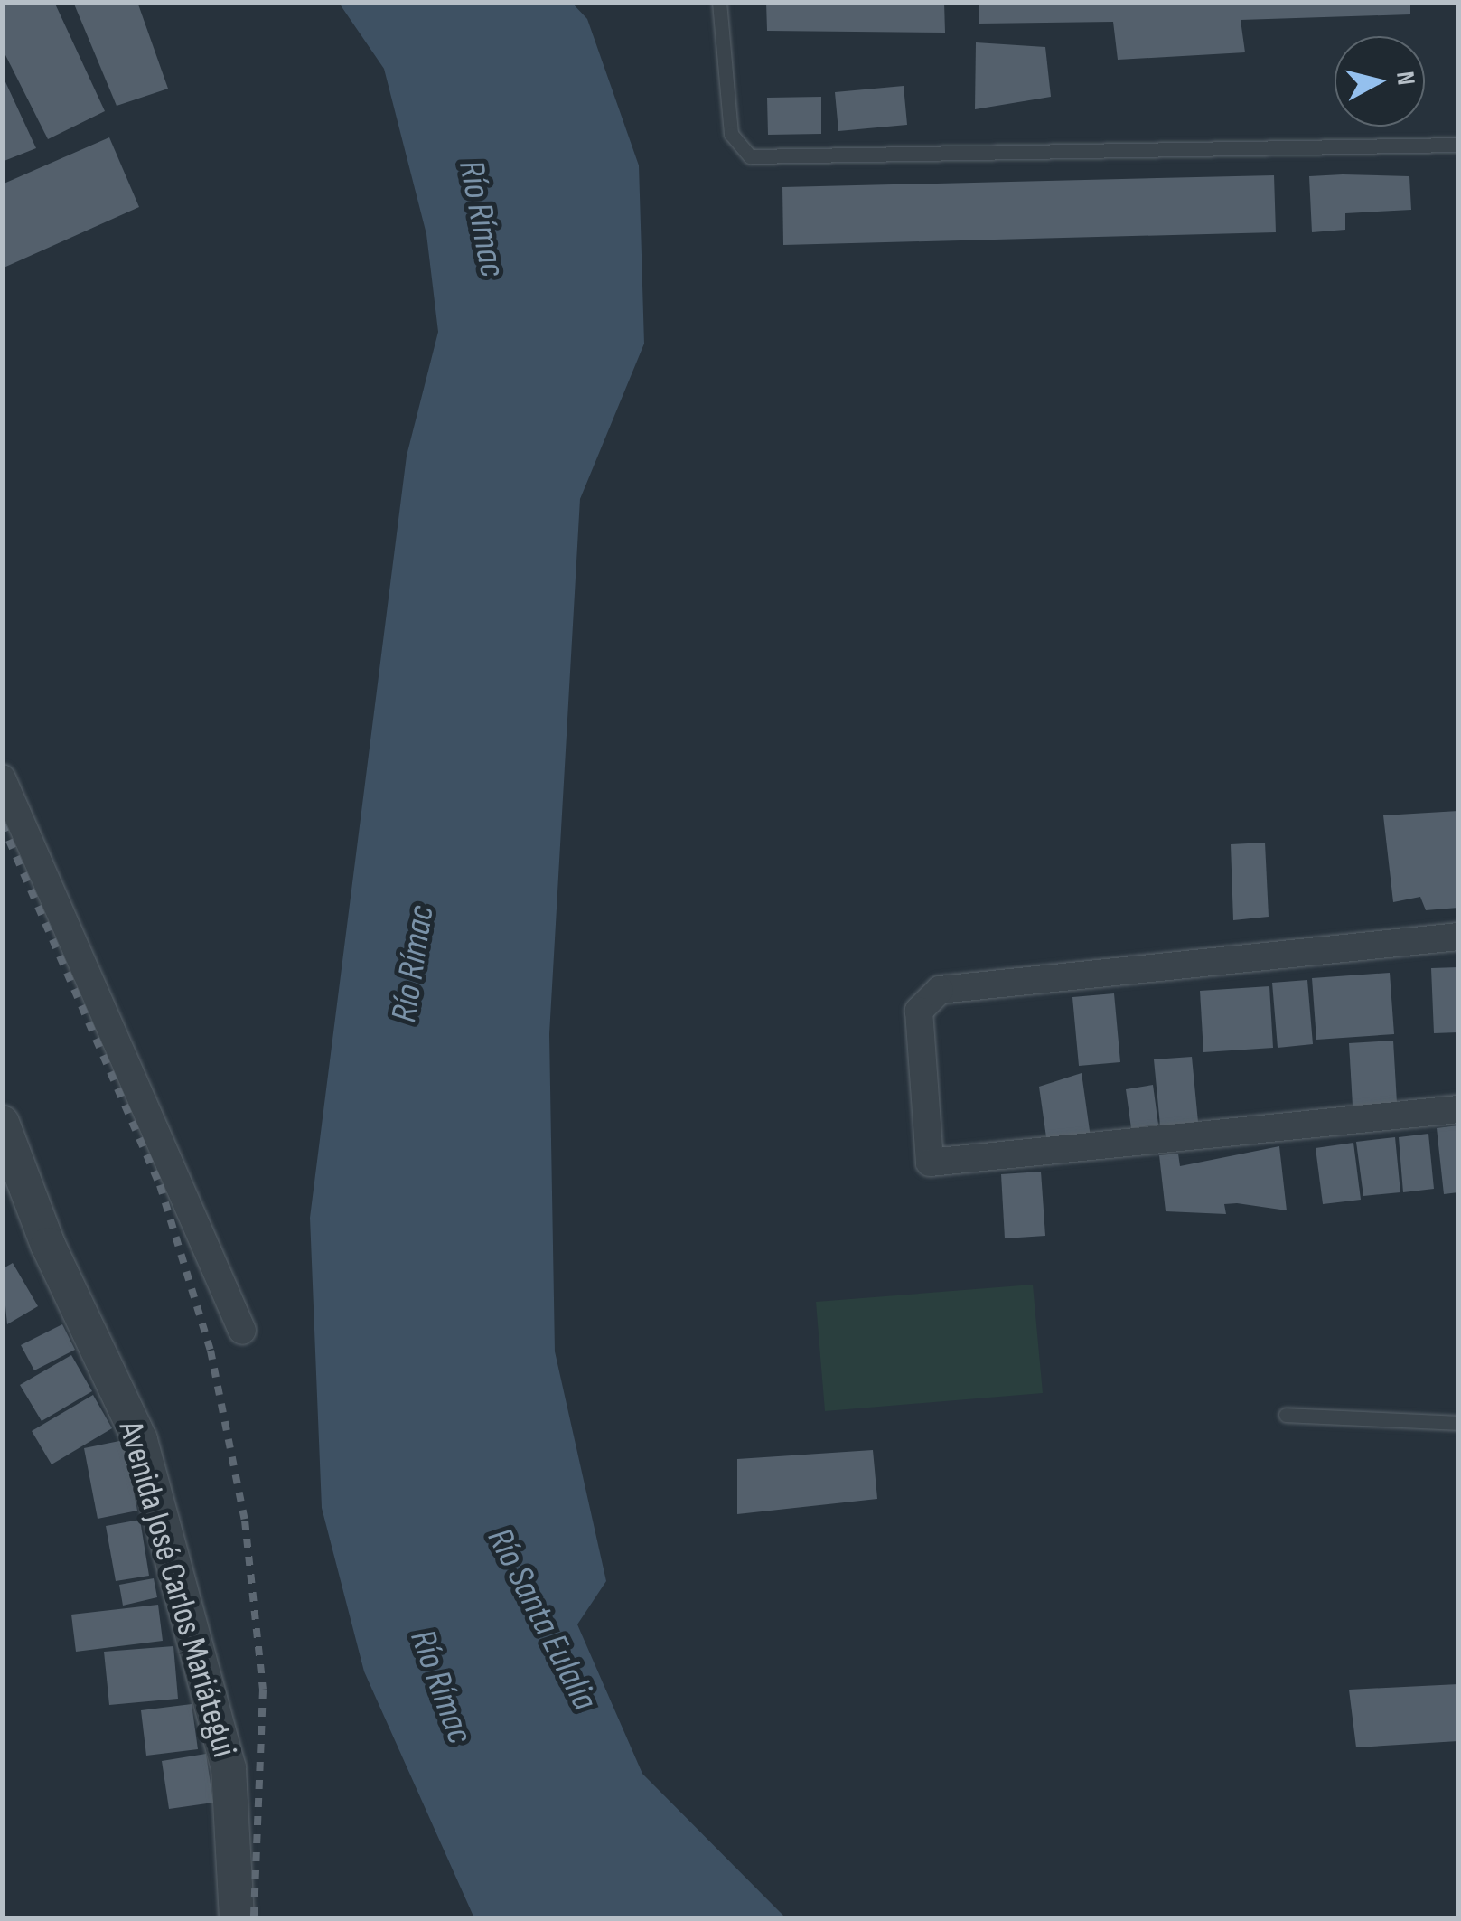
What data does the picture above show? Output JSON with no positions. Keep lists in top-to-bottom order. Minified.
{"streets":{"street":["Avenida José Carlos Mariátegui"]},"water":["Río Rímac","Río Santa Eulalia"],"north":"right"}
